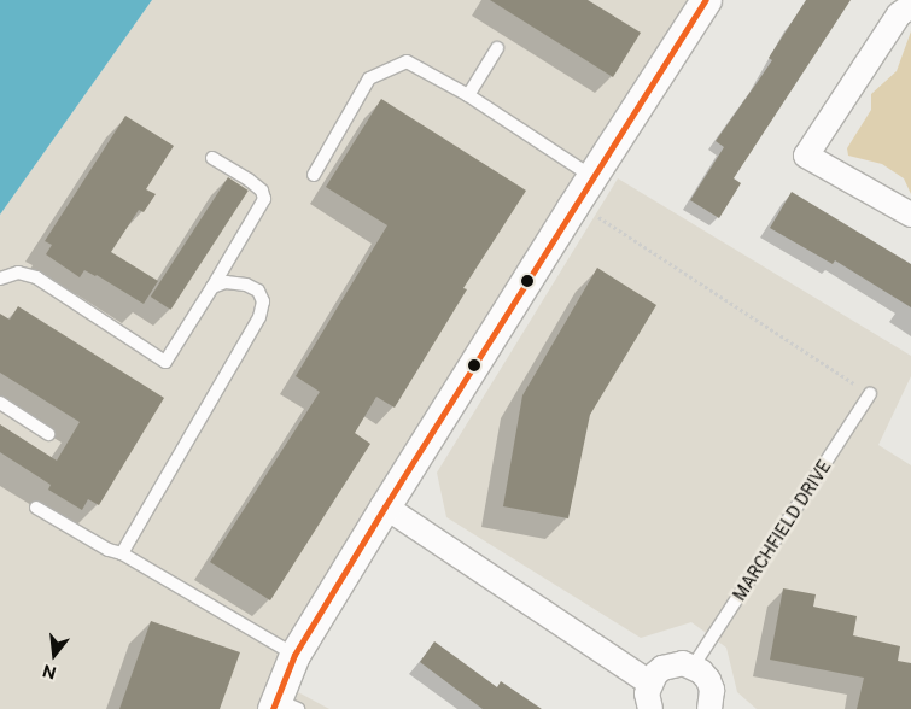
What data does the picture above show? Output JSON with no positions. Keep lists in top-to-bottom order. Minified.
{"streets":{"lane":["MARCHFIELD DRIVE"]},"north":"bottom"}
